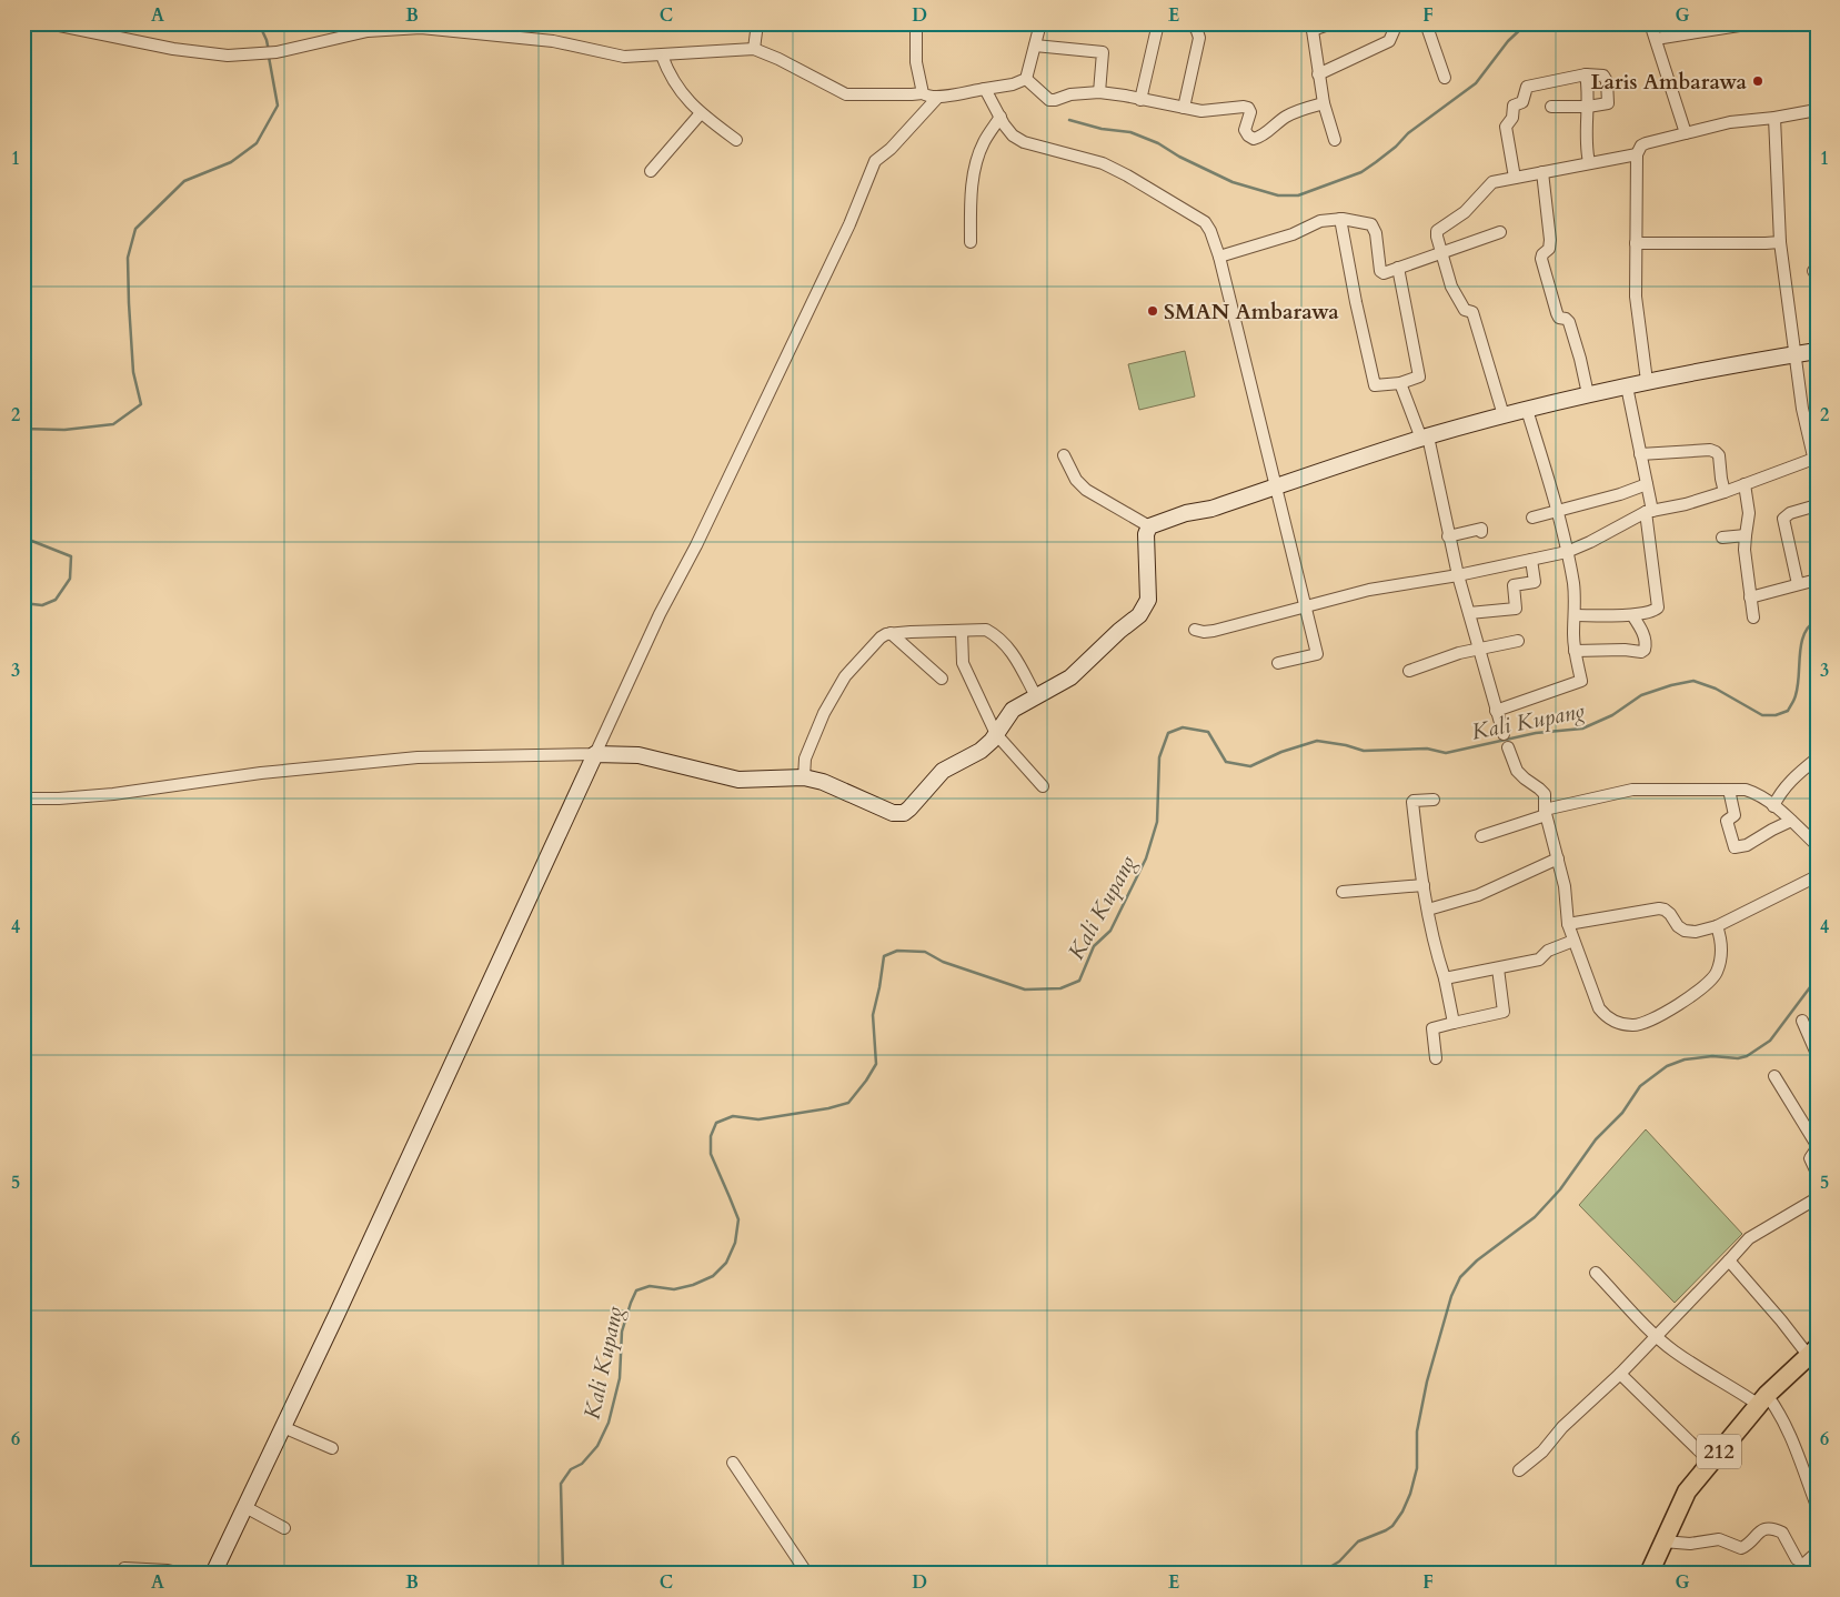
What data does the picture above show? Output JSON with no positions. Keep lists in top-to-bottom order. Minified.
{"streets":{"main road":["212"]},"water":["Kali Kupang"],"places":["Laris Ambarawa","SMAN Ambarawa"],"grid":{"columns":["A","B","C","D","E","F","G"],"rows":["1","2","3","4","5","6"]}}
